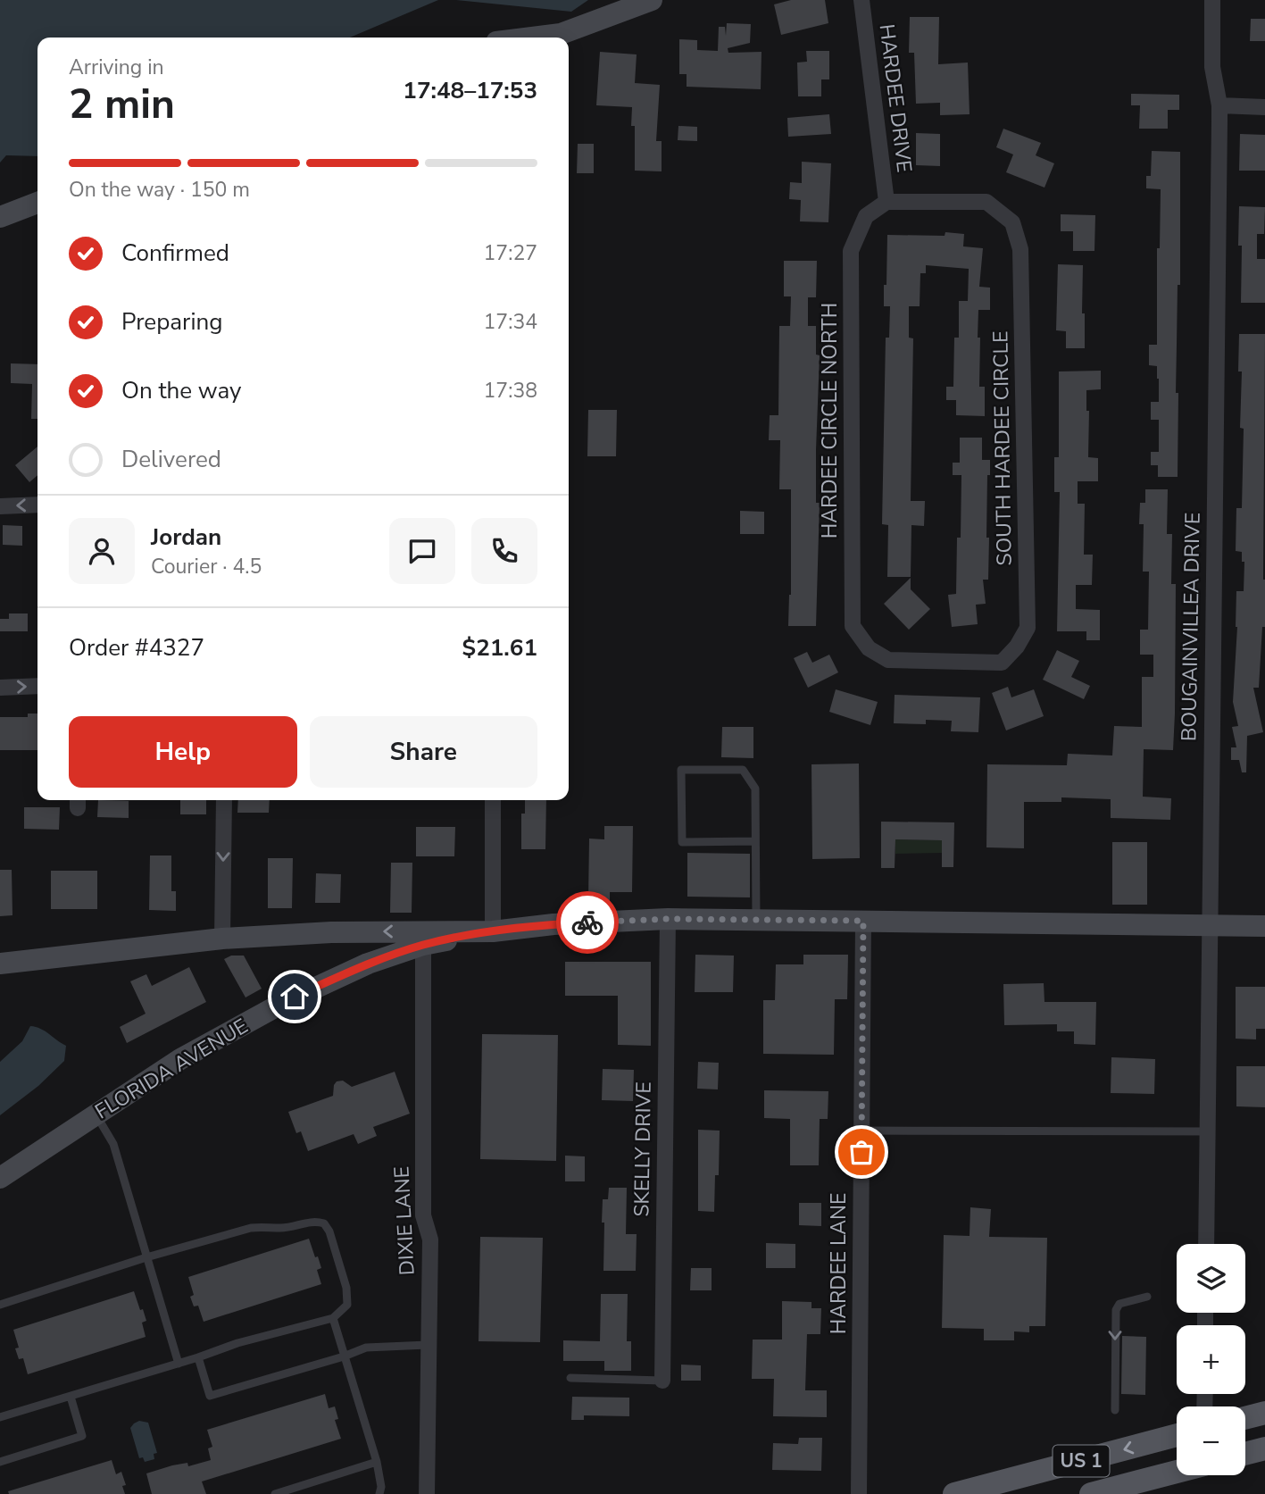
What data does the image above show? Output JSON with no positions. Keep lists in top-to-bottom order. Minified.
{"streets":{"main road":["US 1"],"street":["HARDEE DRIVE","HARDEE CIRCLE NORTH","SOUTH HARDEE CIRCLE","BOUGAINVILLEA DRIVE","FLORIDA AVENUE","SKELLY DRIVE","DIXIE LANE","HARDEE LANE"]},"crossings":[["HARDEE DRIVE","HARDEE CIRCLE NORTH"],["HARDEE DRIVE","SOUTH HARDEE CIRCLE"],["HARDEE CIRCLE NORTH","SOUTH HARDEE CIRCLE"],["FLORIDA AVENUE","DIXIE LANE"]],"page":{"heading":["2 min","Arriving in","17:48–17:53"],"panel":["Jordan","Courier · 4.5","Order #4327","$21.61"],"bar":"On the way · 150 m","list":[["Confirmed","17:27"],["Preparing","17:34"],["On the way","17:38"],"Delivered"],"buttons":["Help","Share"],"map_buttons":["+","−"]}}
